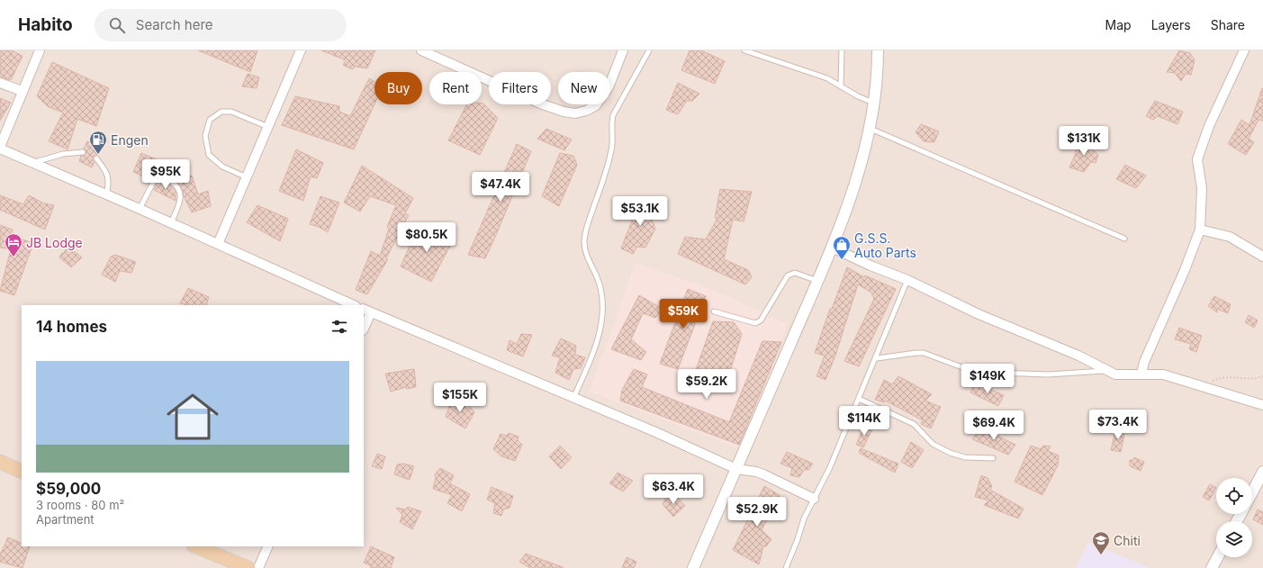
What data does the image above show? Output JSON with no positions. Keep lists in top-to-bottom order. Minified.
{"places":{"fuel station":["Engen"],"hotel":["JB Lodge"],"shop":["G.S.S. Auto Parts"],"school or university":["Chiti"]},"page":{"header":"Habito","search":"Search here","nav":["Map","Layers","Share"],"chip":["Buy","Rent","Filters","New"],"price":["$131K","$95K","$47.4K","$53.1K","$80.5K","$59K","$149K","$59.2K","$155K","$114K","$73.4K","$69.4K","$63.4K","$52.9K"],"heading":"14 homes","list":[{"name":"$59,000","note":"3 rooms · 80 m² · Apartment"}]}}
